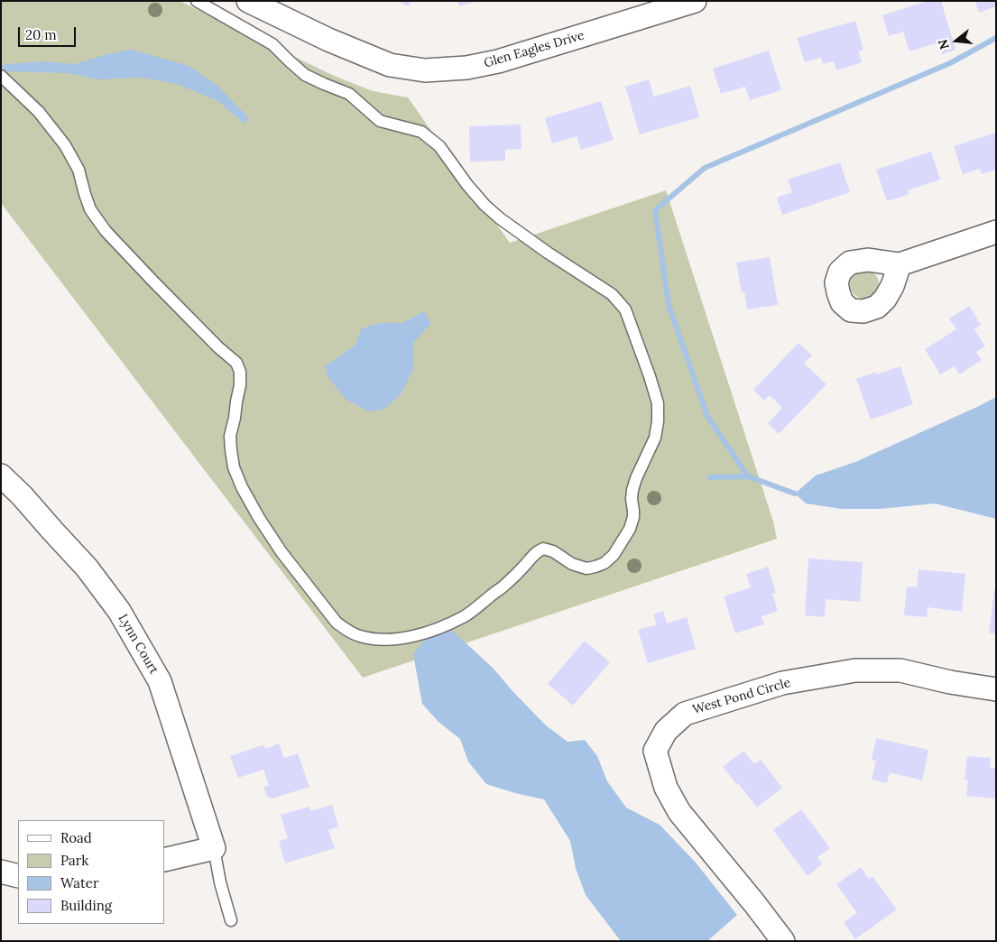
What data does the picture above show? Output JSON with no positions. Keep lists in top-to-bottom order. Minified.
{"streets":{"street":["Glen Eagles Drive","Lynn Court","West Pond Circle"]},"legend":["Road","Park","Water","Building"],"scale_bar":"20 m","north":"left"}
